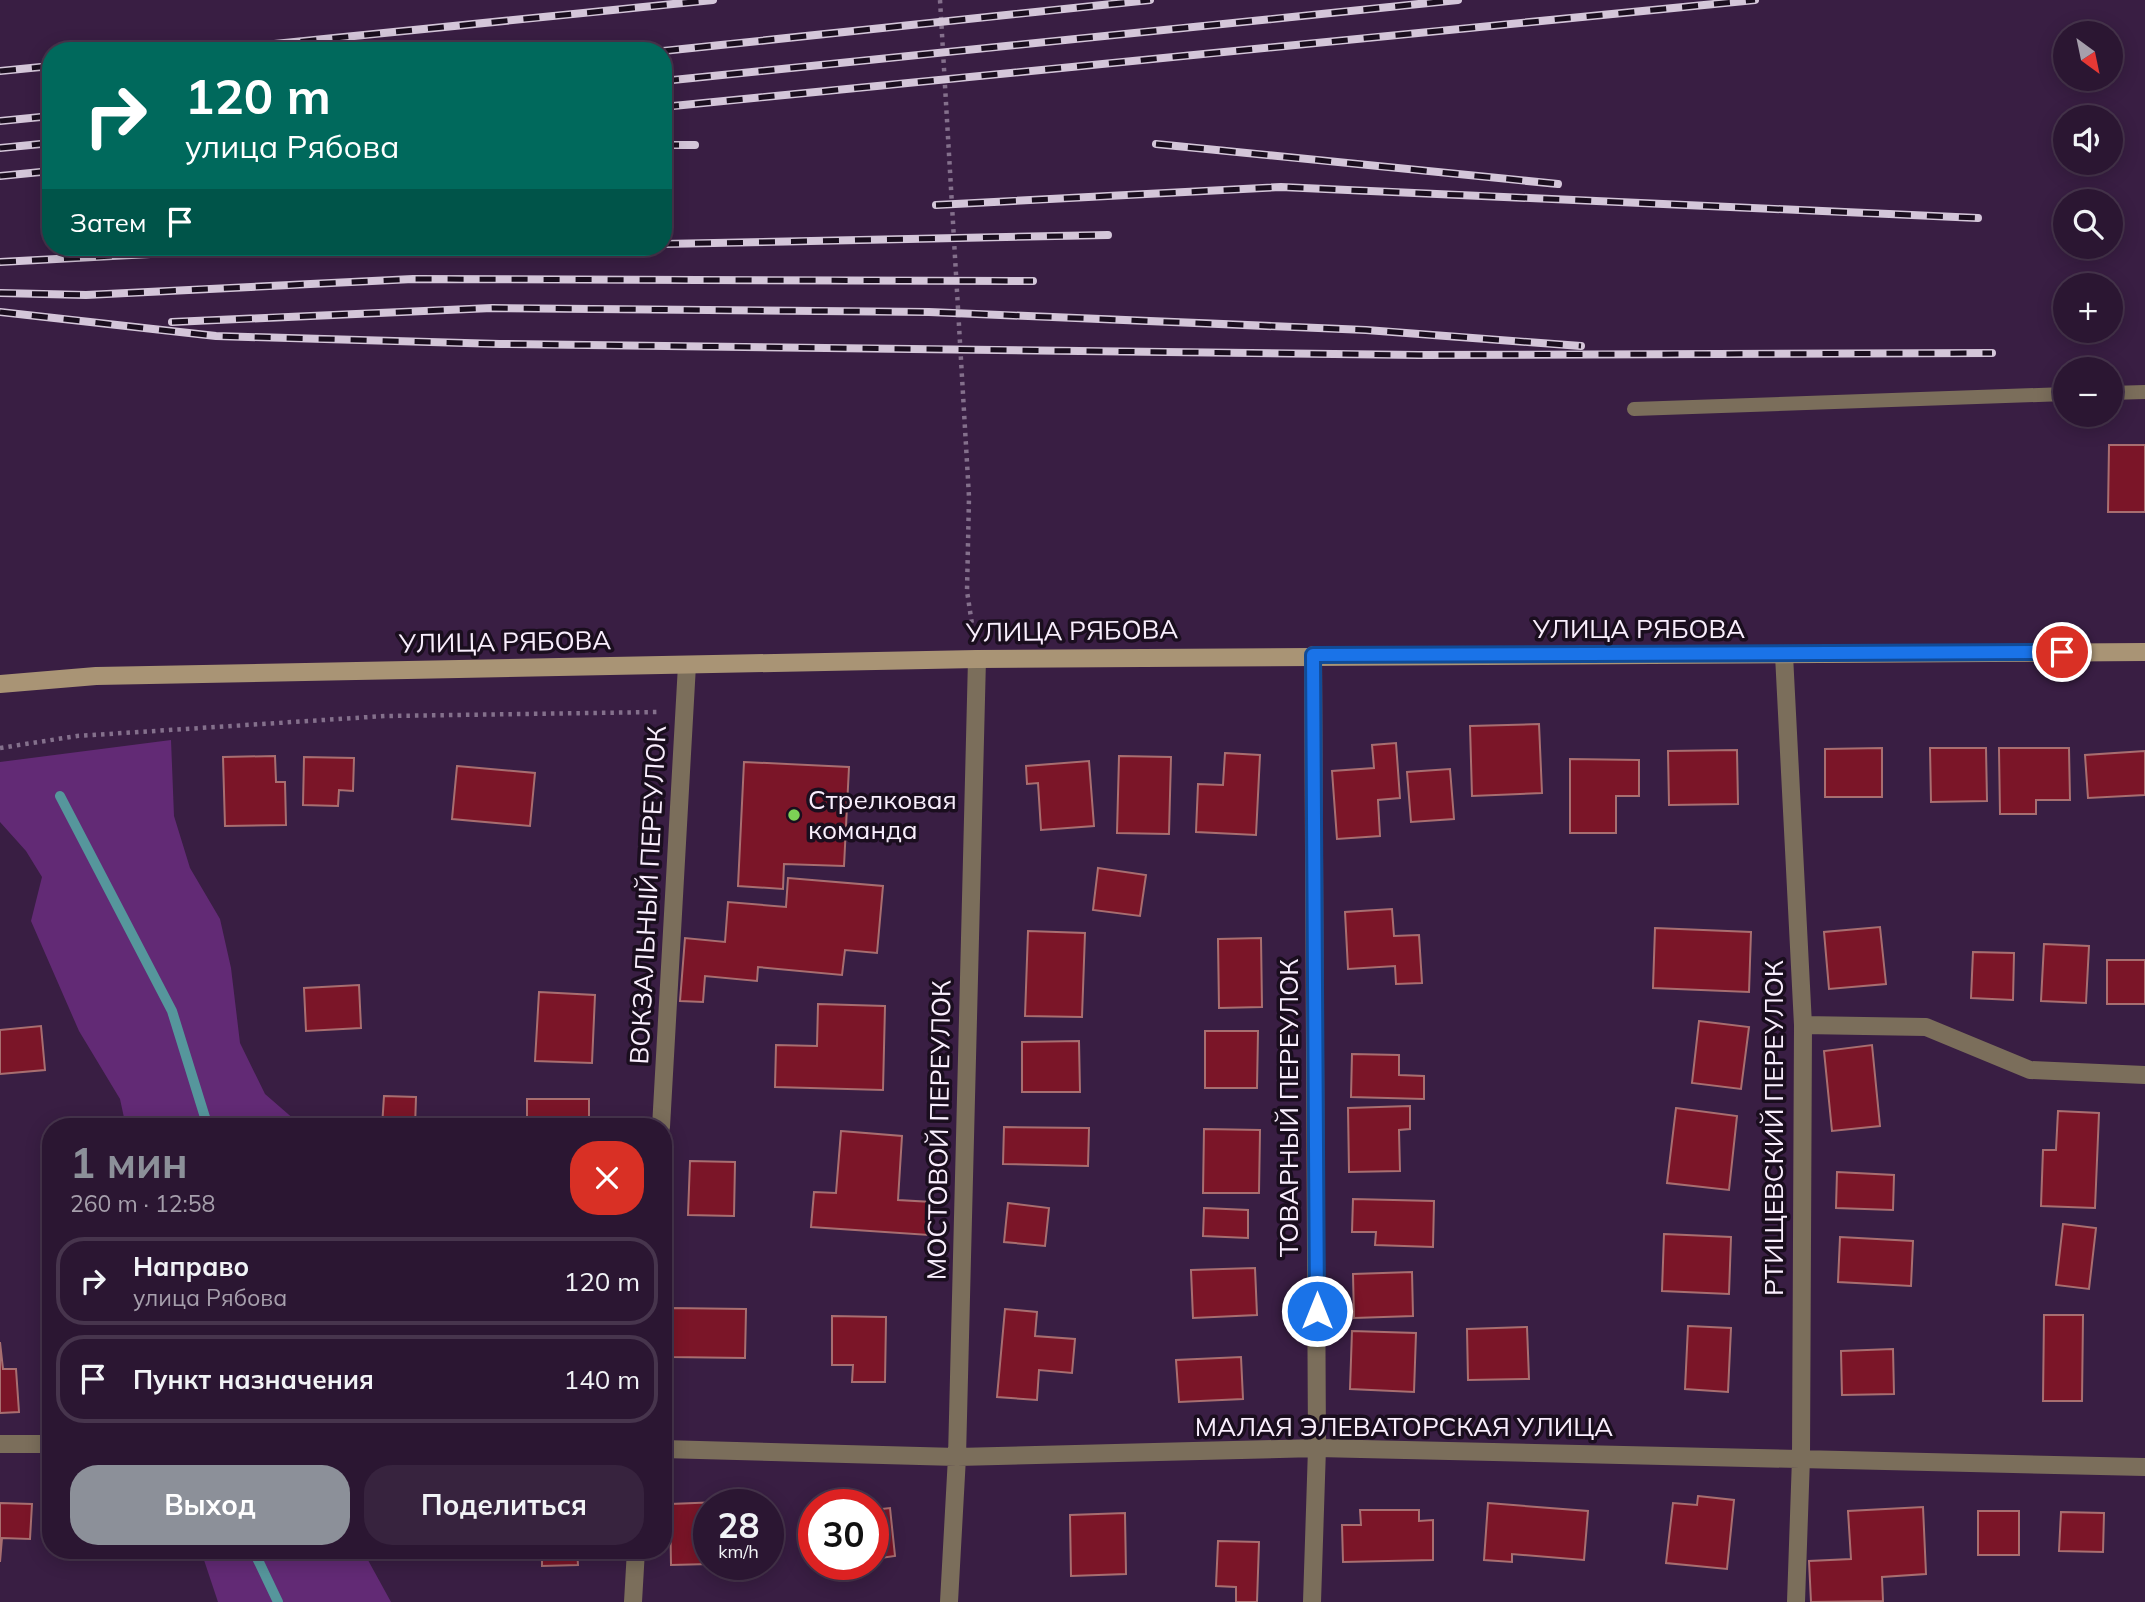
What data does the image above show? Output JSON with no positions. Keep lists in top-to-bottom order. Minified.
{"streets":{"street":["УЛИЦА РЯБОВА","ВОКЗАЛЬНЫЙ ПЕРЕУЛОК","ТОВАРНЫЙ ПЕРЕУЛОК","РТИЩЕВСКИЙ ПЕРЕУЛОК","МОСТОВОЙ ПЕРЕУЛОК","МАЛАЯ ЭЛЕВАТОРСКАЯ УЛИЦА"]},"crossings":[["УЛИЦА РЯБОВА","ВОКЗАЛЬНЫЙ ПЕРЕУЛОК"],["УЛИЦА РЯБОВА","ТОВАРНЫЙ ПЕРЕУЛОК"],["УЛИЦА РЯБОВА","РТИЩЕВСКИЙ ПЕРЕУЛОК"],["УЛИЦА РЯБОВА","МОСТОВОЙ ПЕРЕУЛОК"],["ТОВАРНЫЙ ПЕРЕУЛОК","МАЛАЯ ЭЛЕВАТОРСКАЯ УЛИЦА"],["РТИЩЕВСКИЙ ПЕРЕУЛОК","МАЛАЯ ЭЛЕВАТОРСКАЯ УЛИЦА"],["МОСТОВОЙ ПЕРЕУЛОК","МАЛАЯ ЭЛЕВАТОРСКАЯ УЛИЦА"]],"places":["Стрелковая команда"],"north":"bottom right","page":{"map_buttons":["+","−"],"turn":["120 m","улица Рябова"],"then":"Затем","heading":["1 мин","260 m · 12:58"],"list":[{"name":"Направо","note":"улица Рябова","value":"120 m"},{"name":"Пункт назначения","value":"140 m"}],"buttons":["Выход","Поделиться"],"speed":"28 km/h","limit":"30"}}
